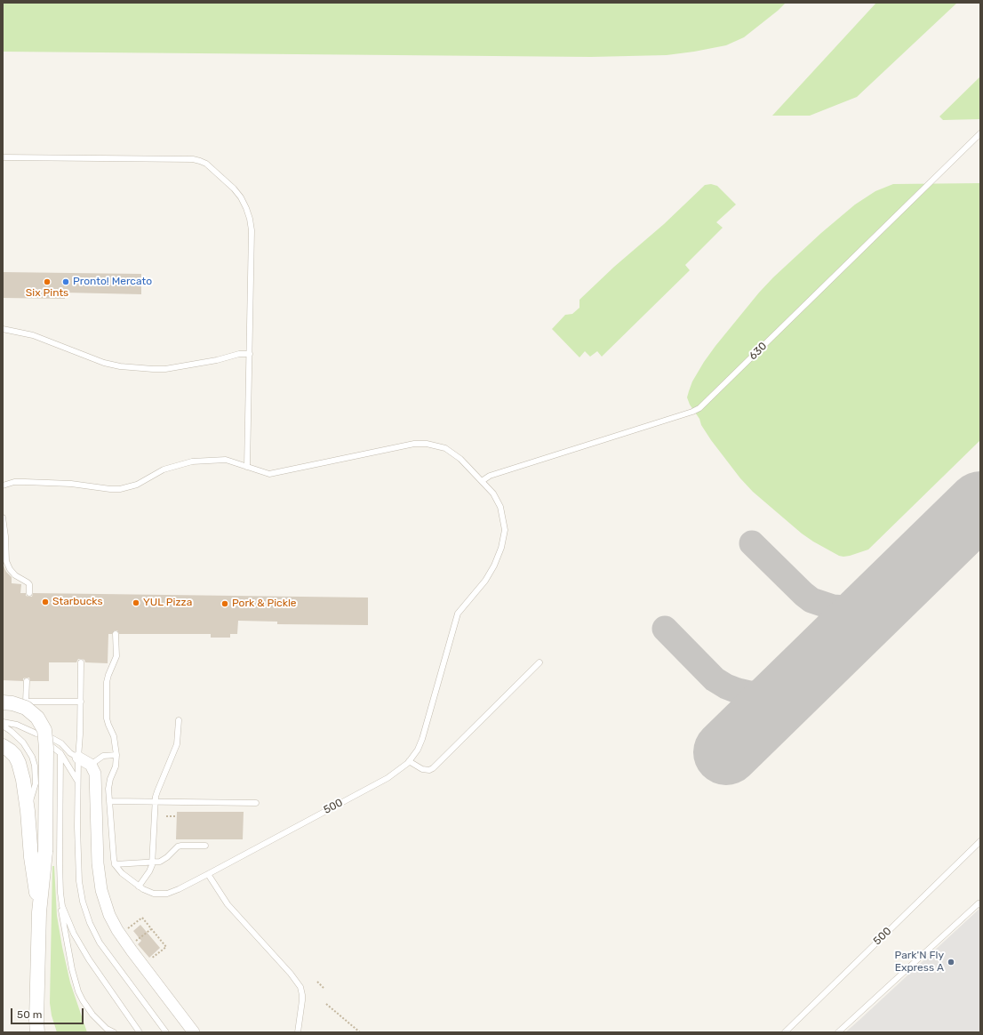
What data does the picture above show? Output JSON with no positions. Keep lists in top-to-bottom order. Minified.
{"streets":{"lane":["630","500"]},"crossings":[["630","500"]],"places":["Six Pints","Pronto! Mercato","Starbucks","YUL Pizza","Pork & Pickle","Park'N Fly Express A"],"scale_bar":"50 m"}
